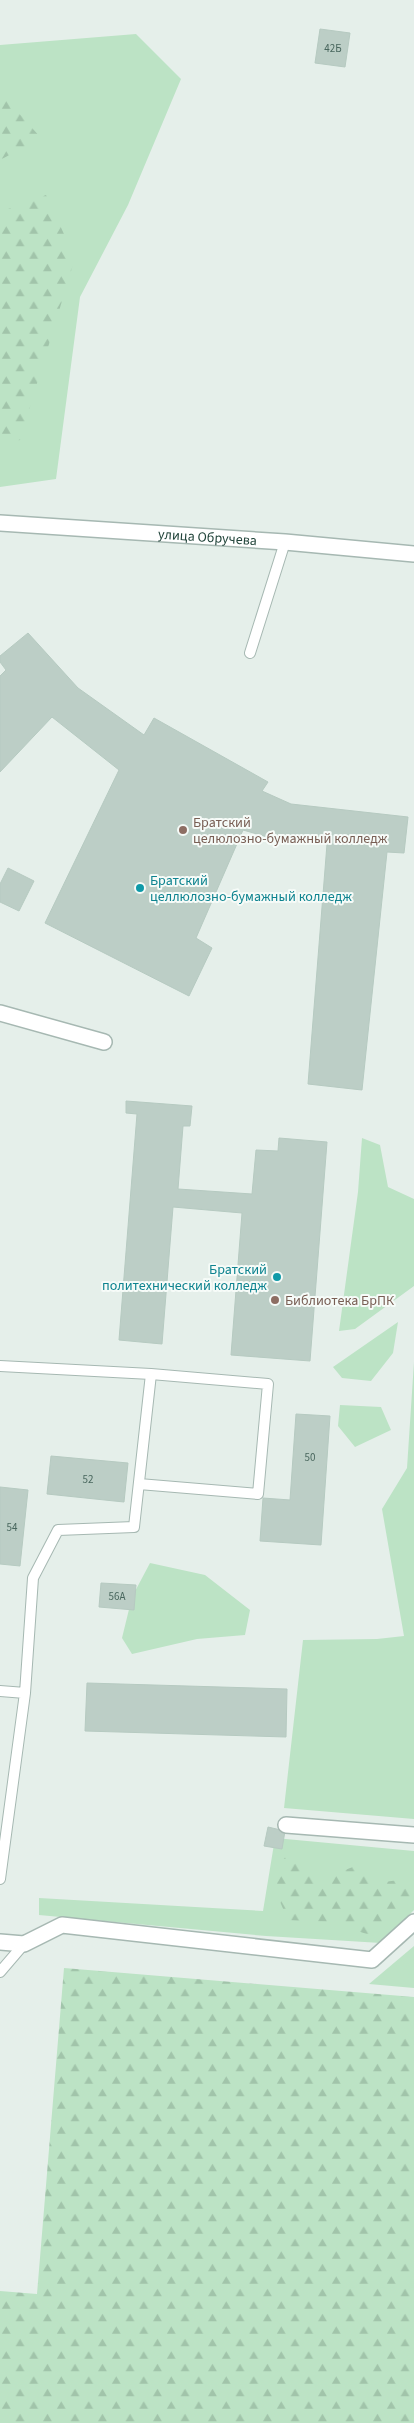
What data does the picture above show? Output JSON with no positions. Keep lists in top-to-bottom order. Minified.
{"streets":{"street":["улица Обручева"]},"places":["Братский целюлозно-бумажный колледж","Братский целлюлозно-бумажный колледж","Братский политехнический колледж","Библиотека БрПК"],"house_numbers":["42Б","50","52","54","56А"]}
